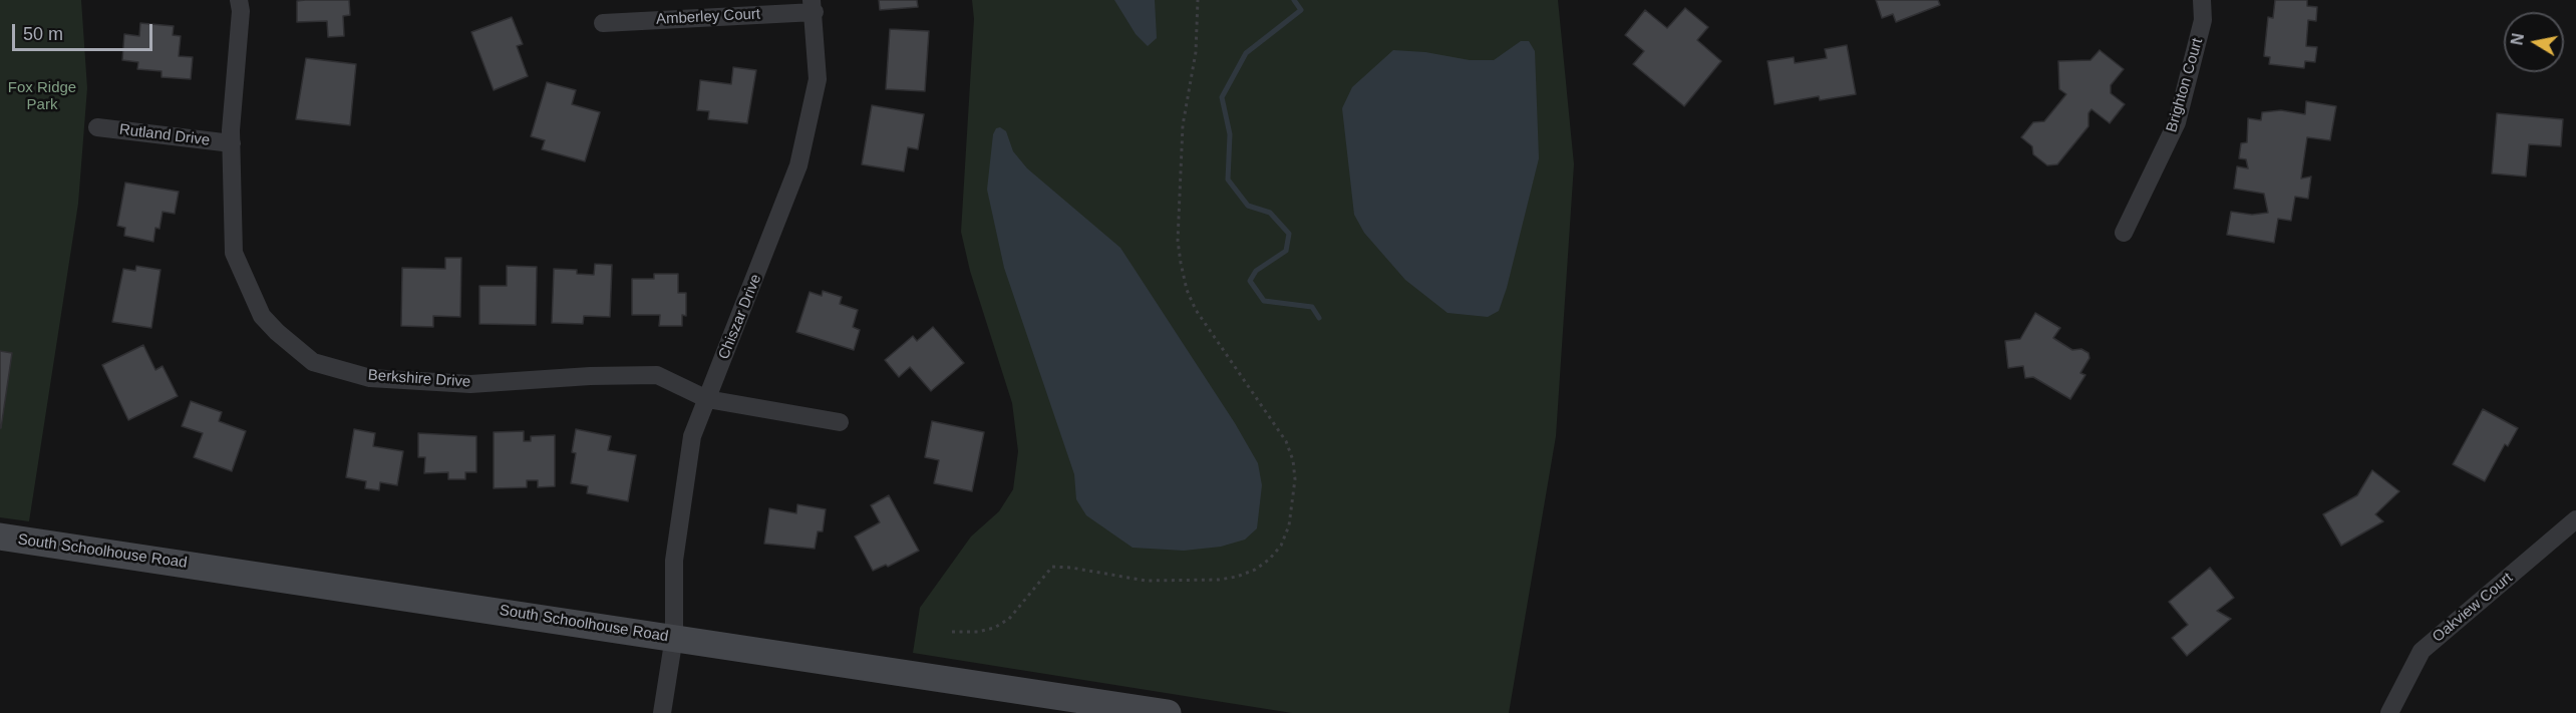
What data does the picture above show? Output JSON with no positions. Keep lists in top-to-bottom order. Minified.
{"streets":{"street":["Amberley Court","Brighton Court","Rutland Drive","Chiszar Drive","Berkshire Drive","South Schoolhouse Road","Oakview Court"]},"crossings":[["Amberley Court","Chiszar Drive"],["Rutland Drive","Berkshire Drive"],["Chiszar Drive","Berkshire Drive"],["Chiszar Drive","South Schoolhouse Road"]],"parks":["Fox Ridge Park"],"scale_bar":"50 m","north":"left"}
